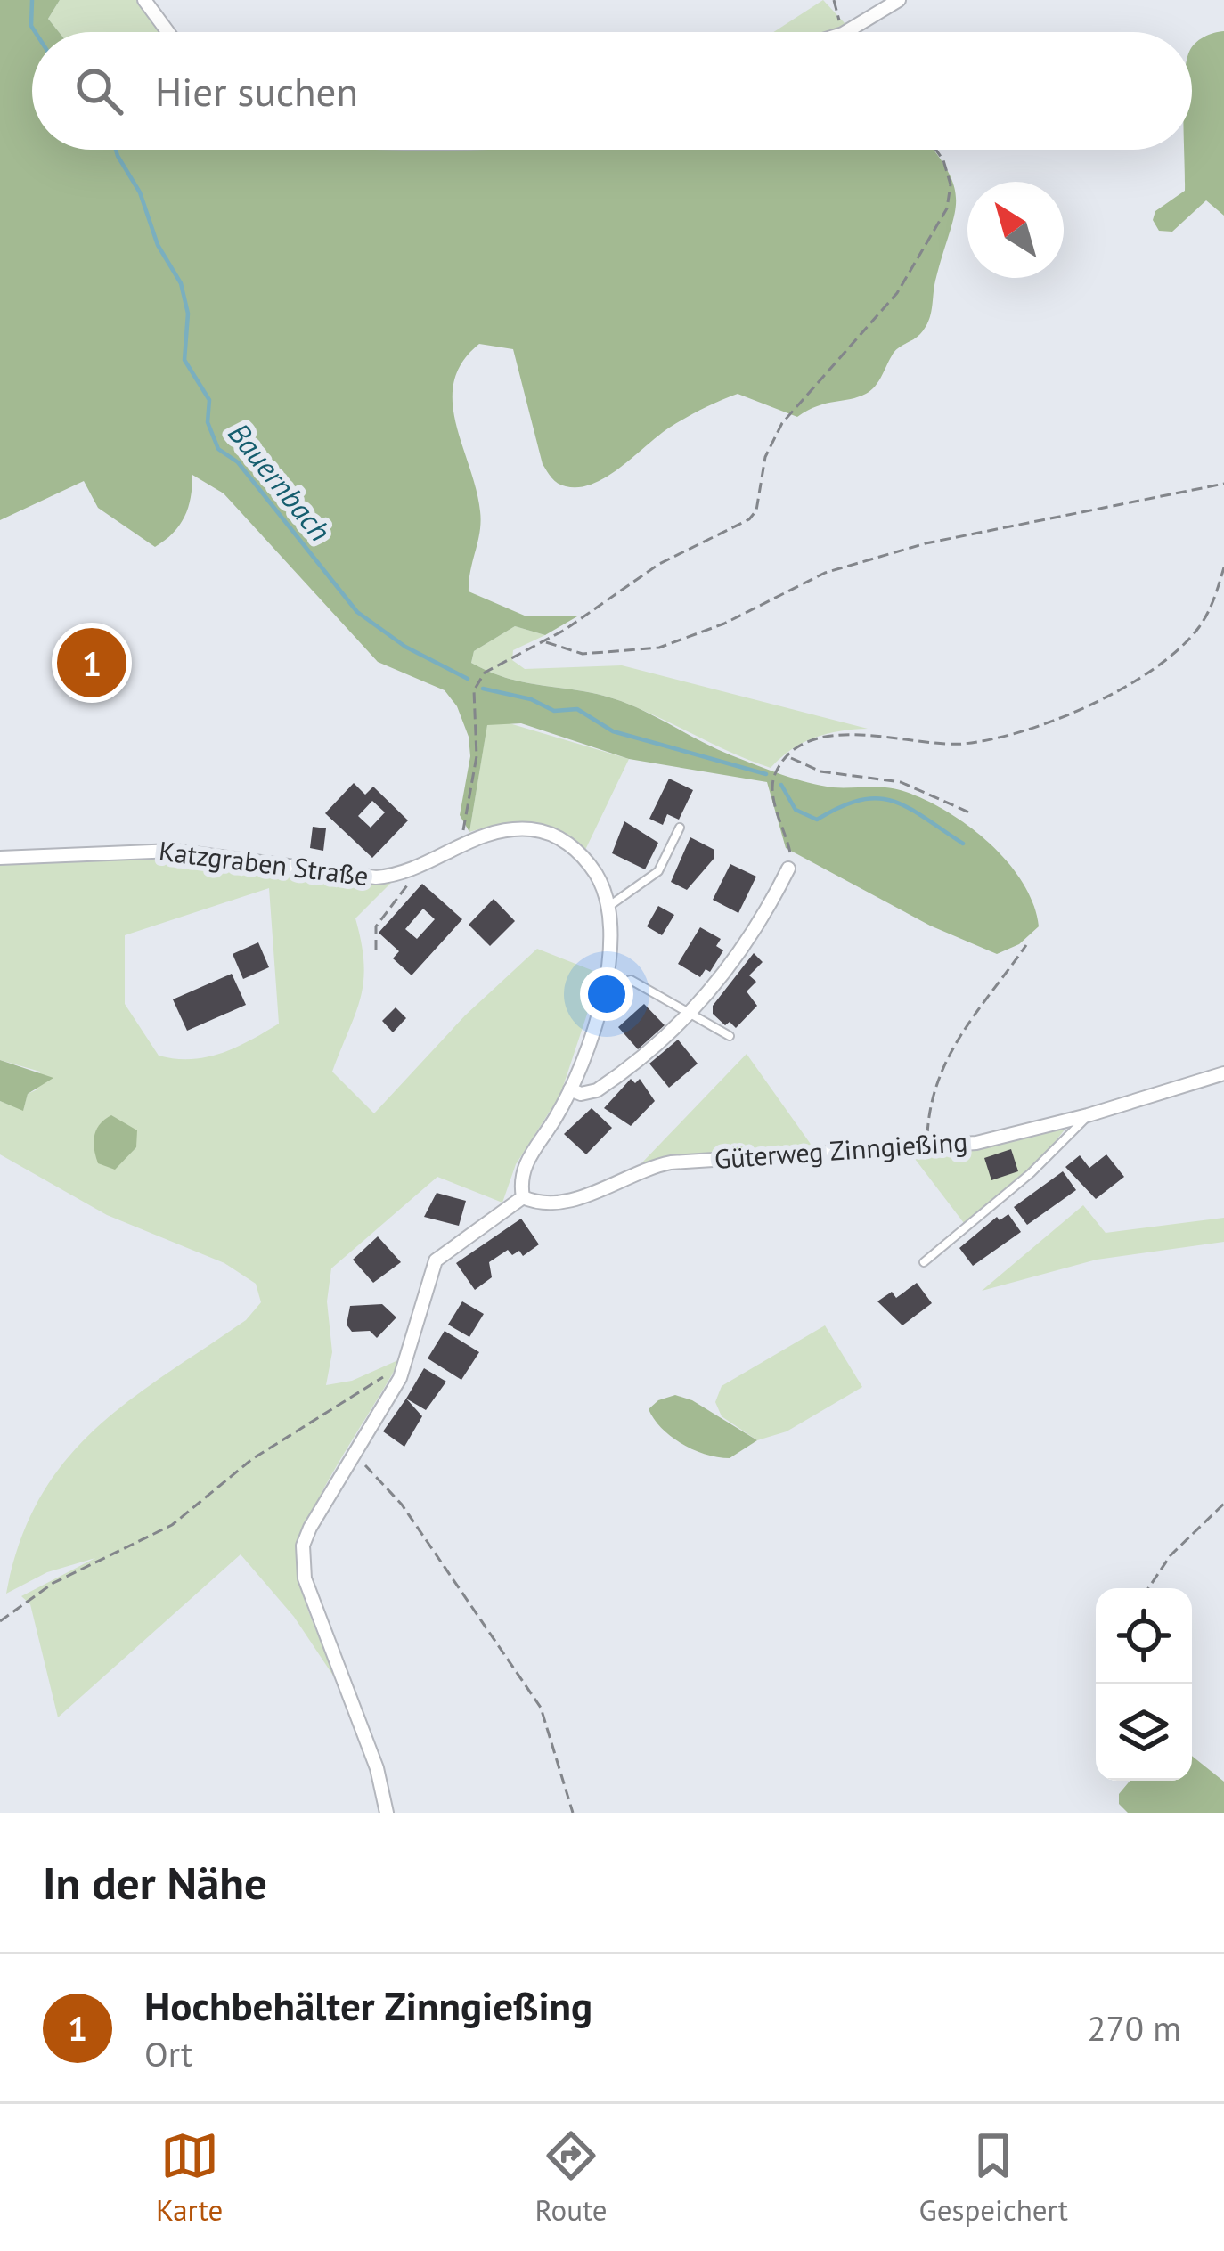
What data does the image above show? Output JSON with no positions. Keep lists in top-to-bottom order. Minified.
{"streets":{"street":["Katzgraben Straße","Güterweg Zinngießing"]},"crossings":[["Katzgraben Straße","Güterweg Zinngießing"]],"water":["Bauernbach"],"north":"top left","page":{"search":"Hier suchen","pins":"1","heading":"In der Nähe","list":[{"mark":"1","name":"Hochbehälter Zinngießing","note":"Ort","value":"270 m"}],"nav":["Karte","Route","Gespeichert"]}}
